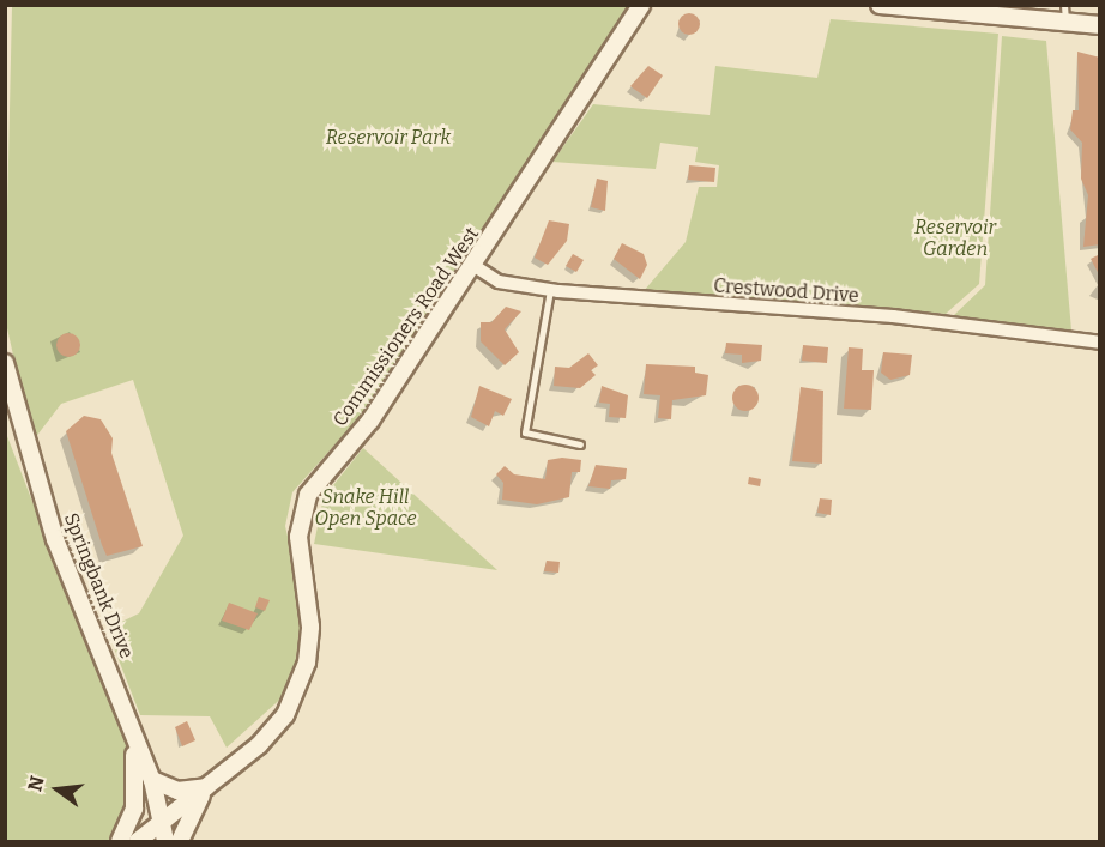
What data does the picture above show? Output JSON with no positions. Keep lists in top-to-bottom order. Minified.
{"streets":{"main road":["Commissioners Road West","Springbank Drive"],"street":["Crestwood Drive"]},"crossings":[["Crestwood Drive","Commissioners Road West"],["Commissioners Road West","Springbank Drive"]],"parks":["Reservoir Park","Reservoir Garden","Snake Hill Open Space"],"north":"left"}
